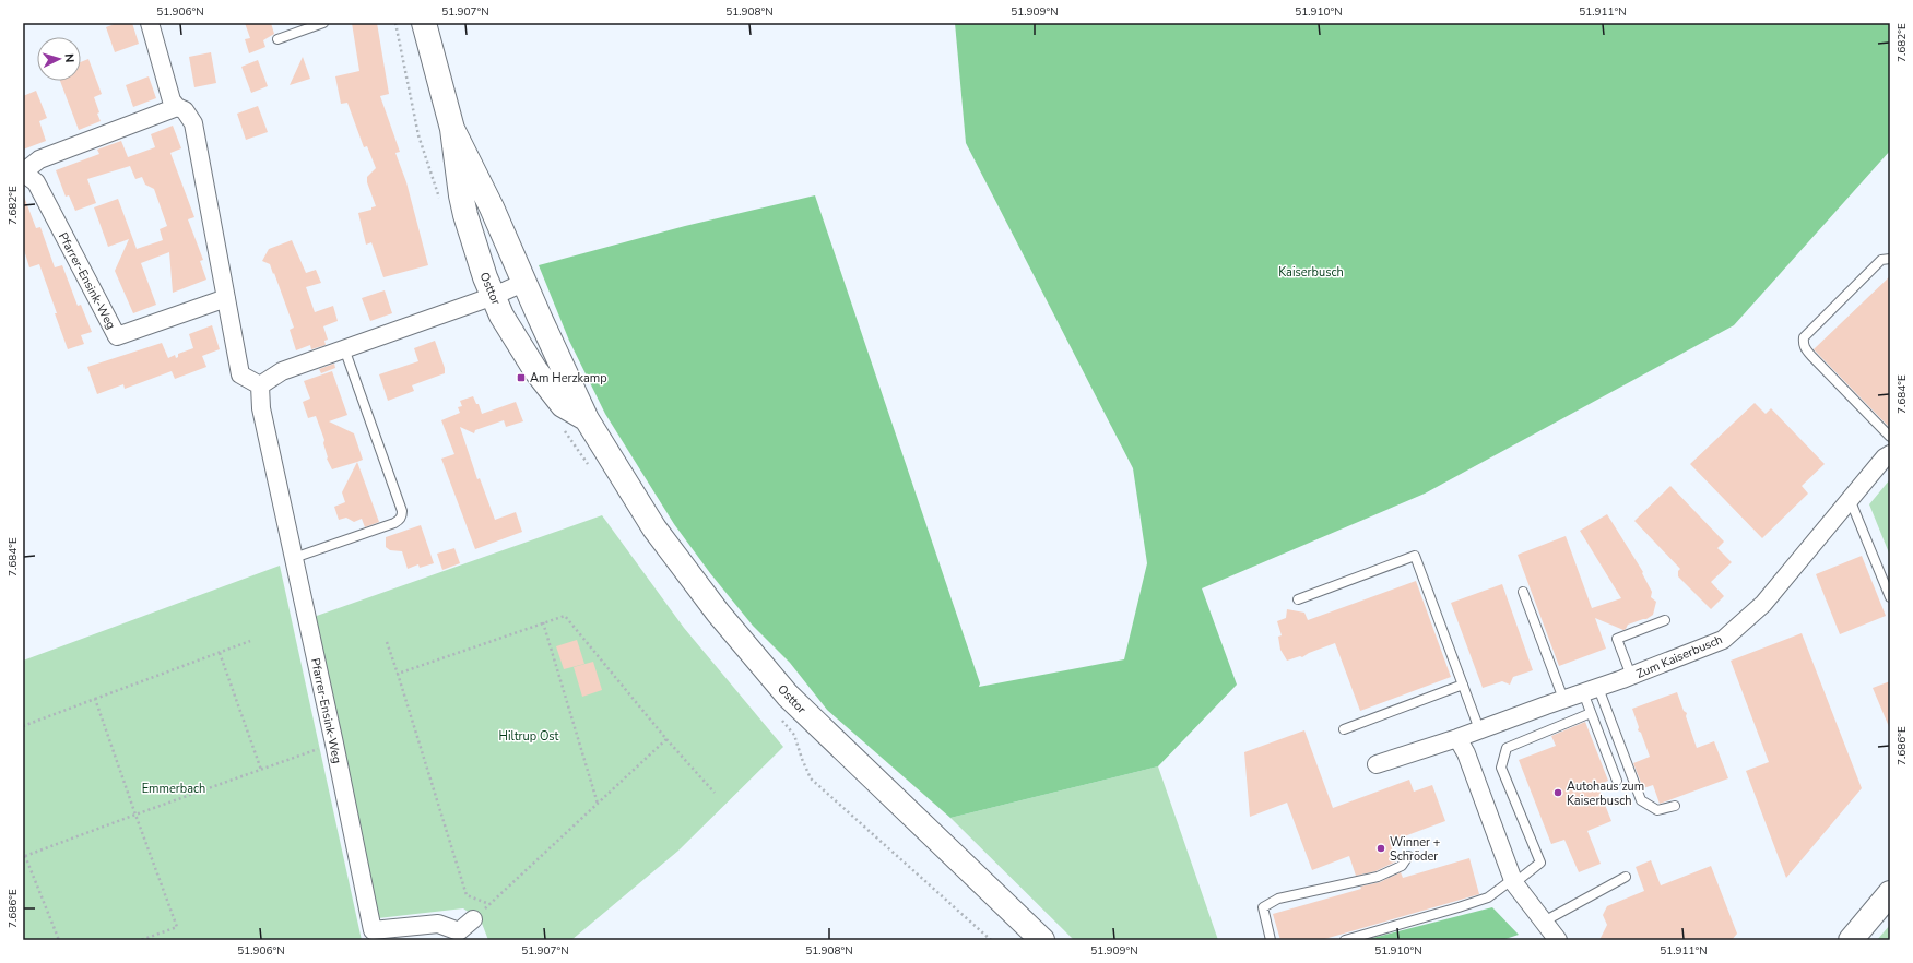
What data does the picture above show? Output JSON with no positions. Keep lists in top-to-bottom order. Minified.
{"streets":{"main road":["Osttor"],"street":["Pfarrer-Ensink-Weg","Zum Kaiserbusch"]},"parks":["Kaiserbusch","Hiltrup Ost","Emmerbach"],"places":{"transit":["Am Herzkamp"],"other":["Autohaus zum Kaiserbusch","Winner + Schröder"]},"north":"right","coordinates":["51.906°N","51.907°N","51.908°N","51.909°N","51.910°N","51.911°N","7.682°E","7.684°E","7.686°E"]}
